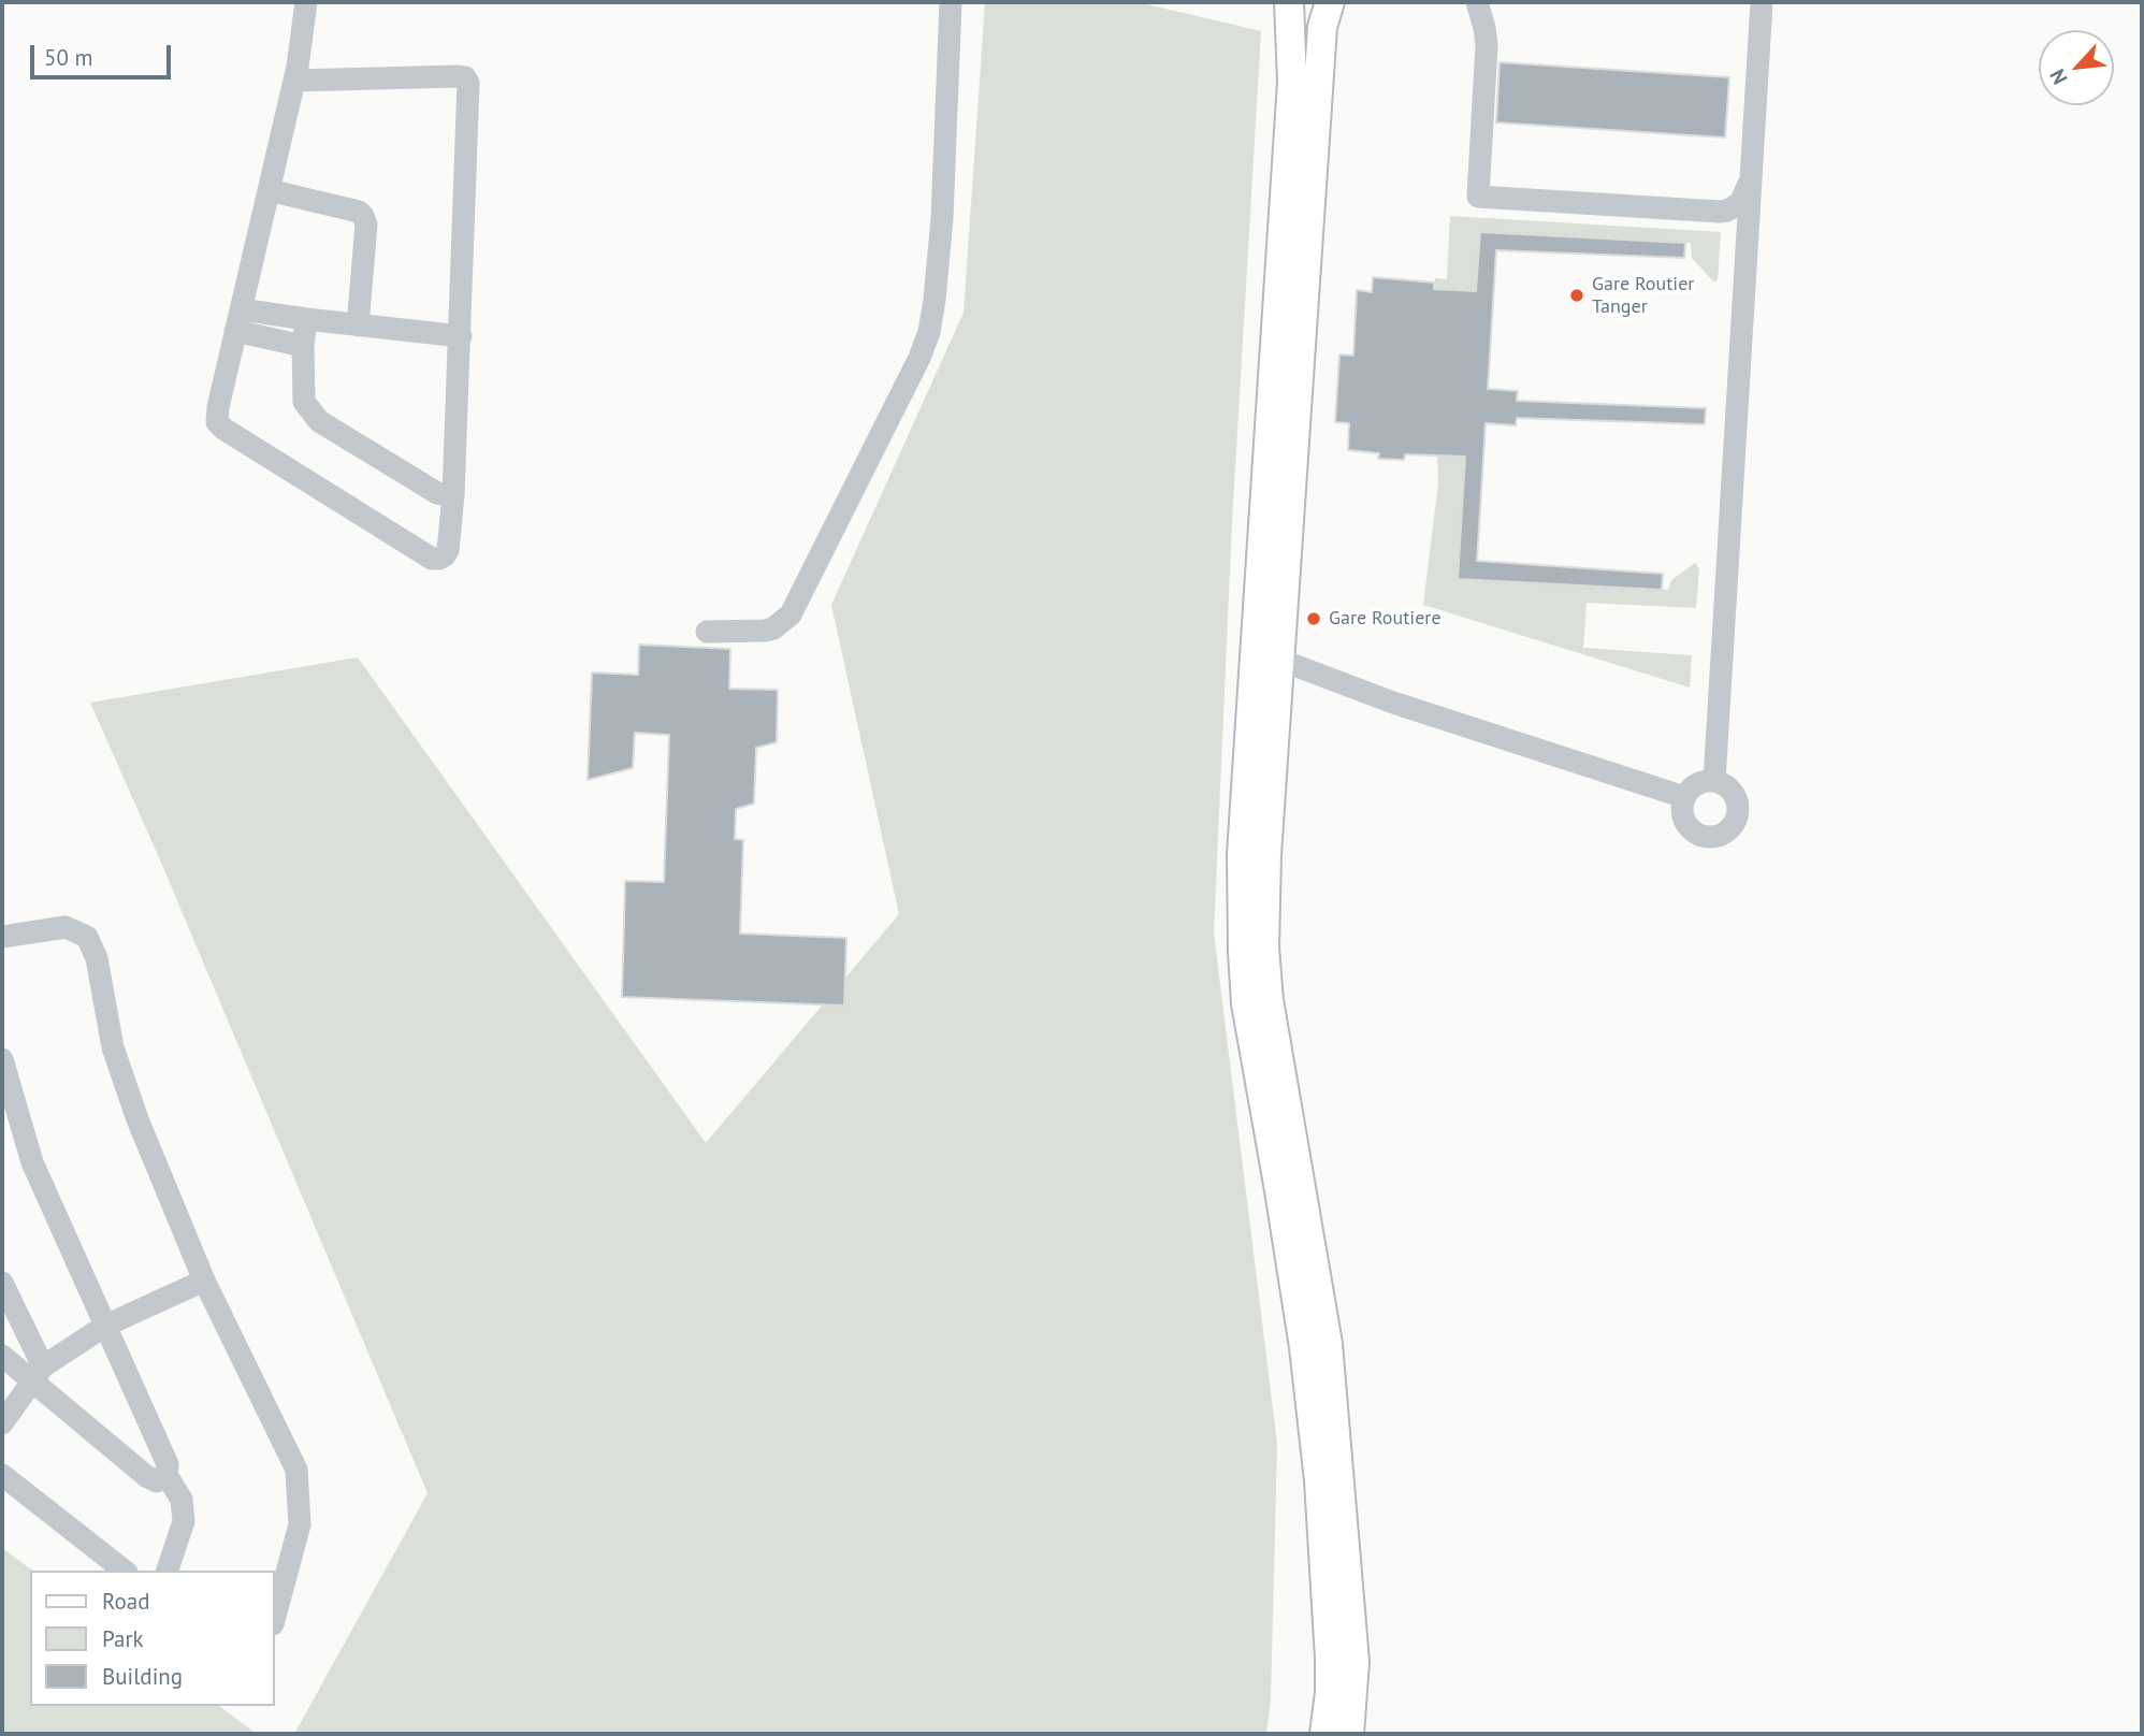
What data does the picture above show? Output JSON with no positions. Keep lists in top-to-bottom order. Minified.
{"places":["Gare Routier Tanger","Gare Routiere"],"legend":["Road","Park","Building"],"scale_bar":"50 m","north":"bottom left"}
